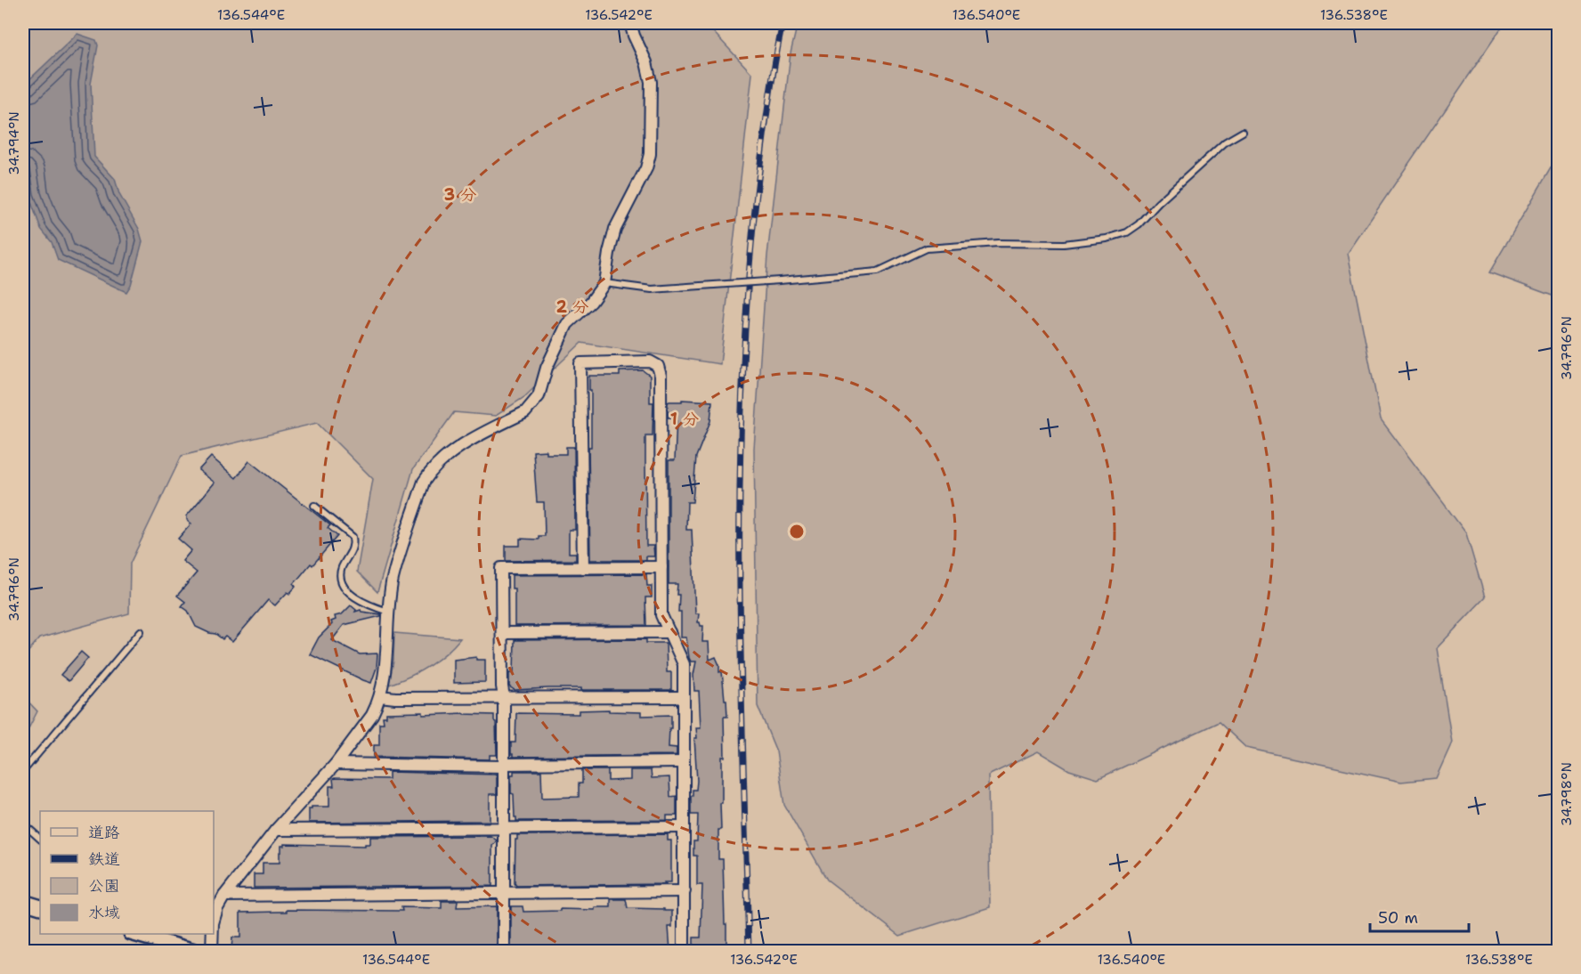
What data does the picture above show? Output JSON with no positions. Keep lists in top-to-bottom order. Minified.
{"legend":["道路","鉄道","公園","水域"],"scale_bar":"50 m","coordinates":["136.544°E","136.542°E","136.540°E","136.538°E","34.794°N","34.796°N","34.798°N"],"rings":["3 分","2 分","1 分"]}
